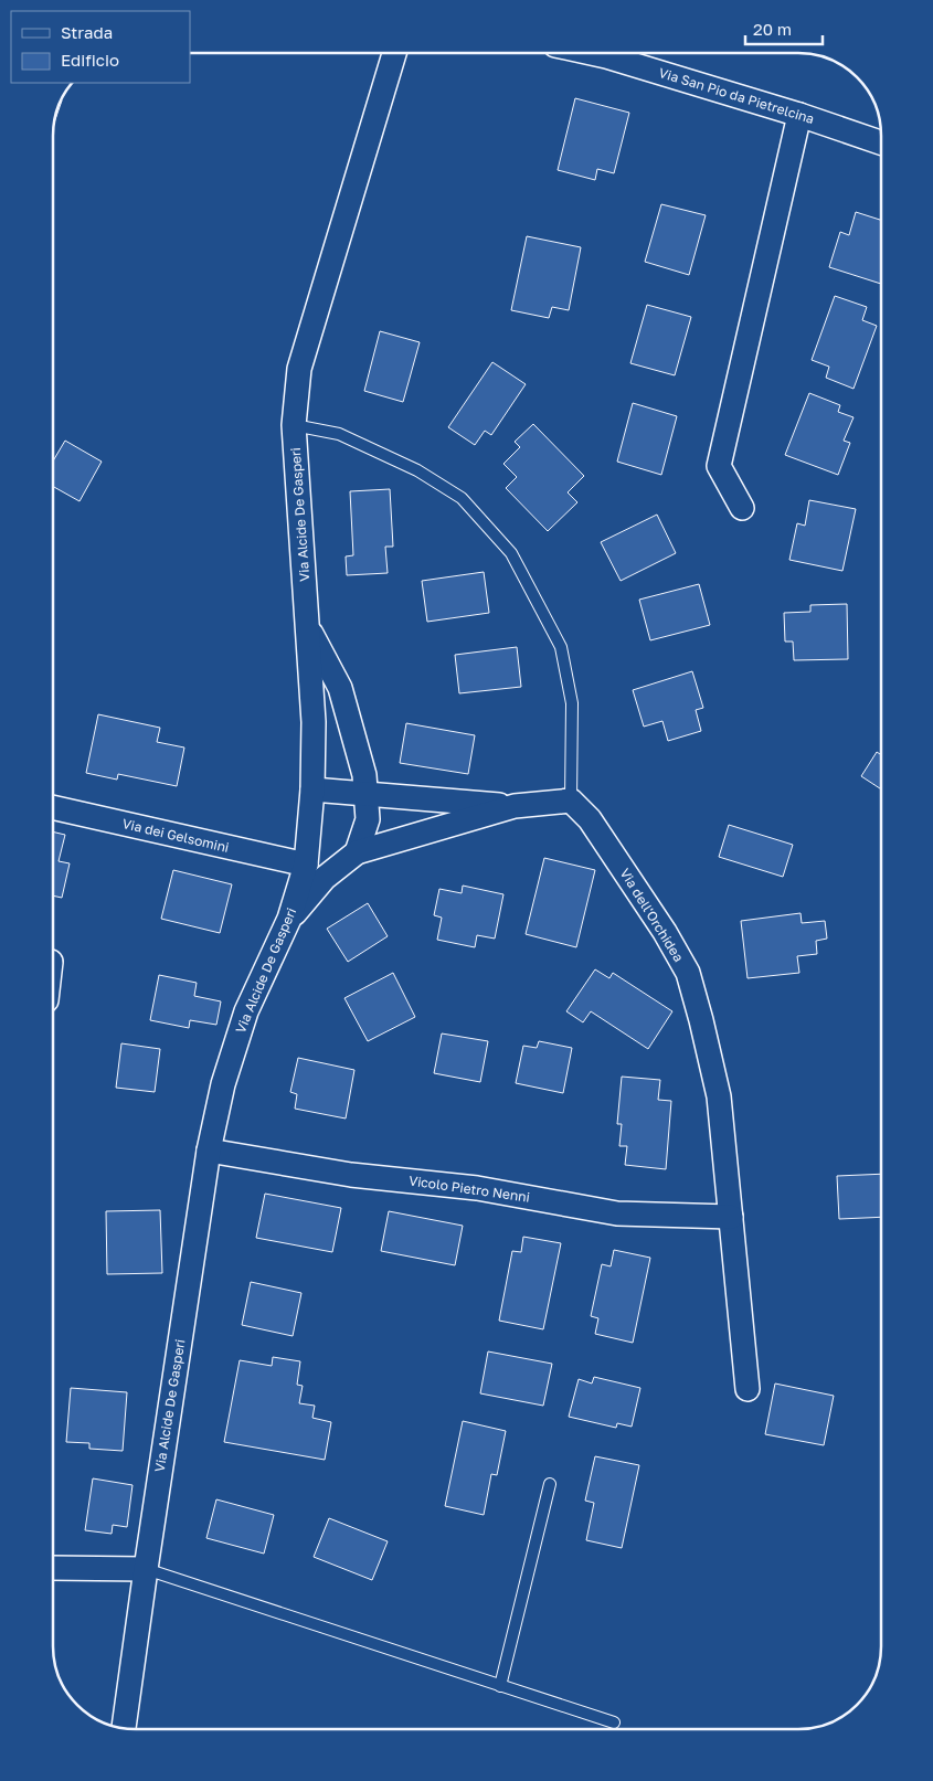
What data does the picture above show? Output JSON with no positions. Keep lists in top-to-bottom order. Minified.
{"streets":{"street":["Via San Pio da Pietrelcina","Via Alcide De Gasperi","Via dei Gelsomini","Via dell'Orchidea","Vicolo Pietro Nenni"]},"crossings":[["Via Alcide De Gasperi","Via dei Gelsomini"],["Via Alcide De Gasperi","Vicolo Pietro Nenni"],["Via dell'Orchidea","Vicolo Pietro Nenni"]],"legend":["Strada","Edificio"],"scale_bar":"20 m"}
